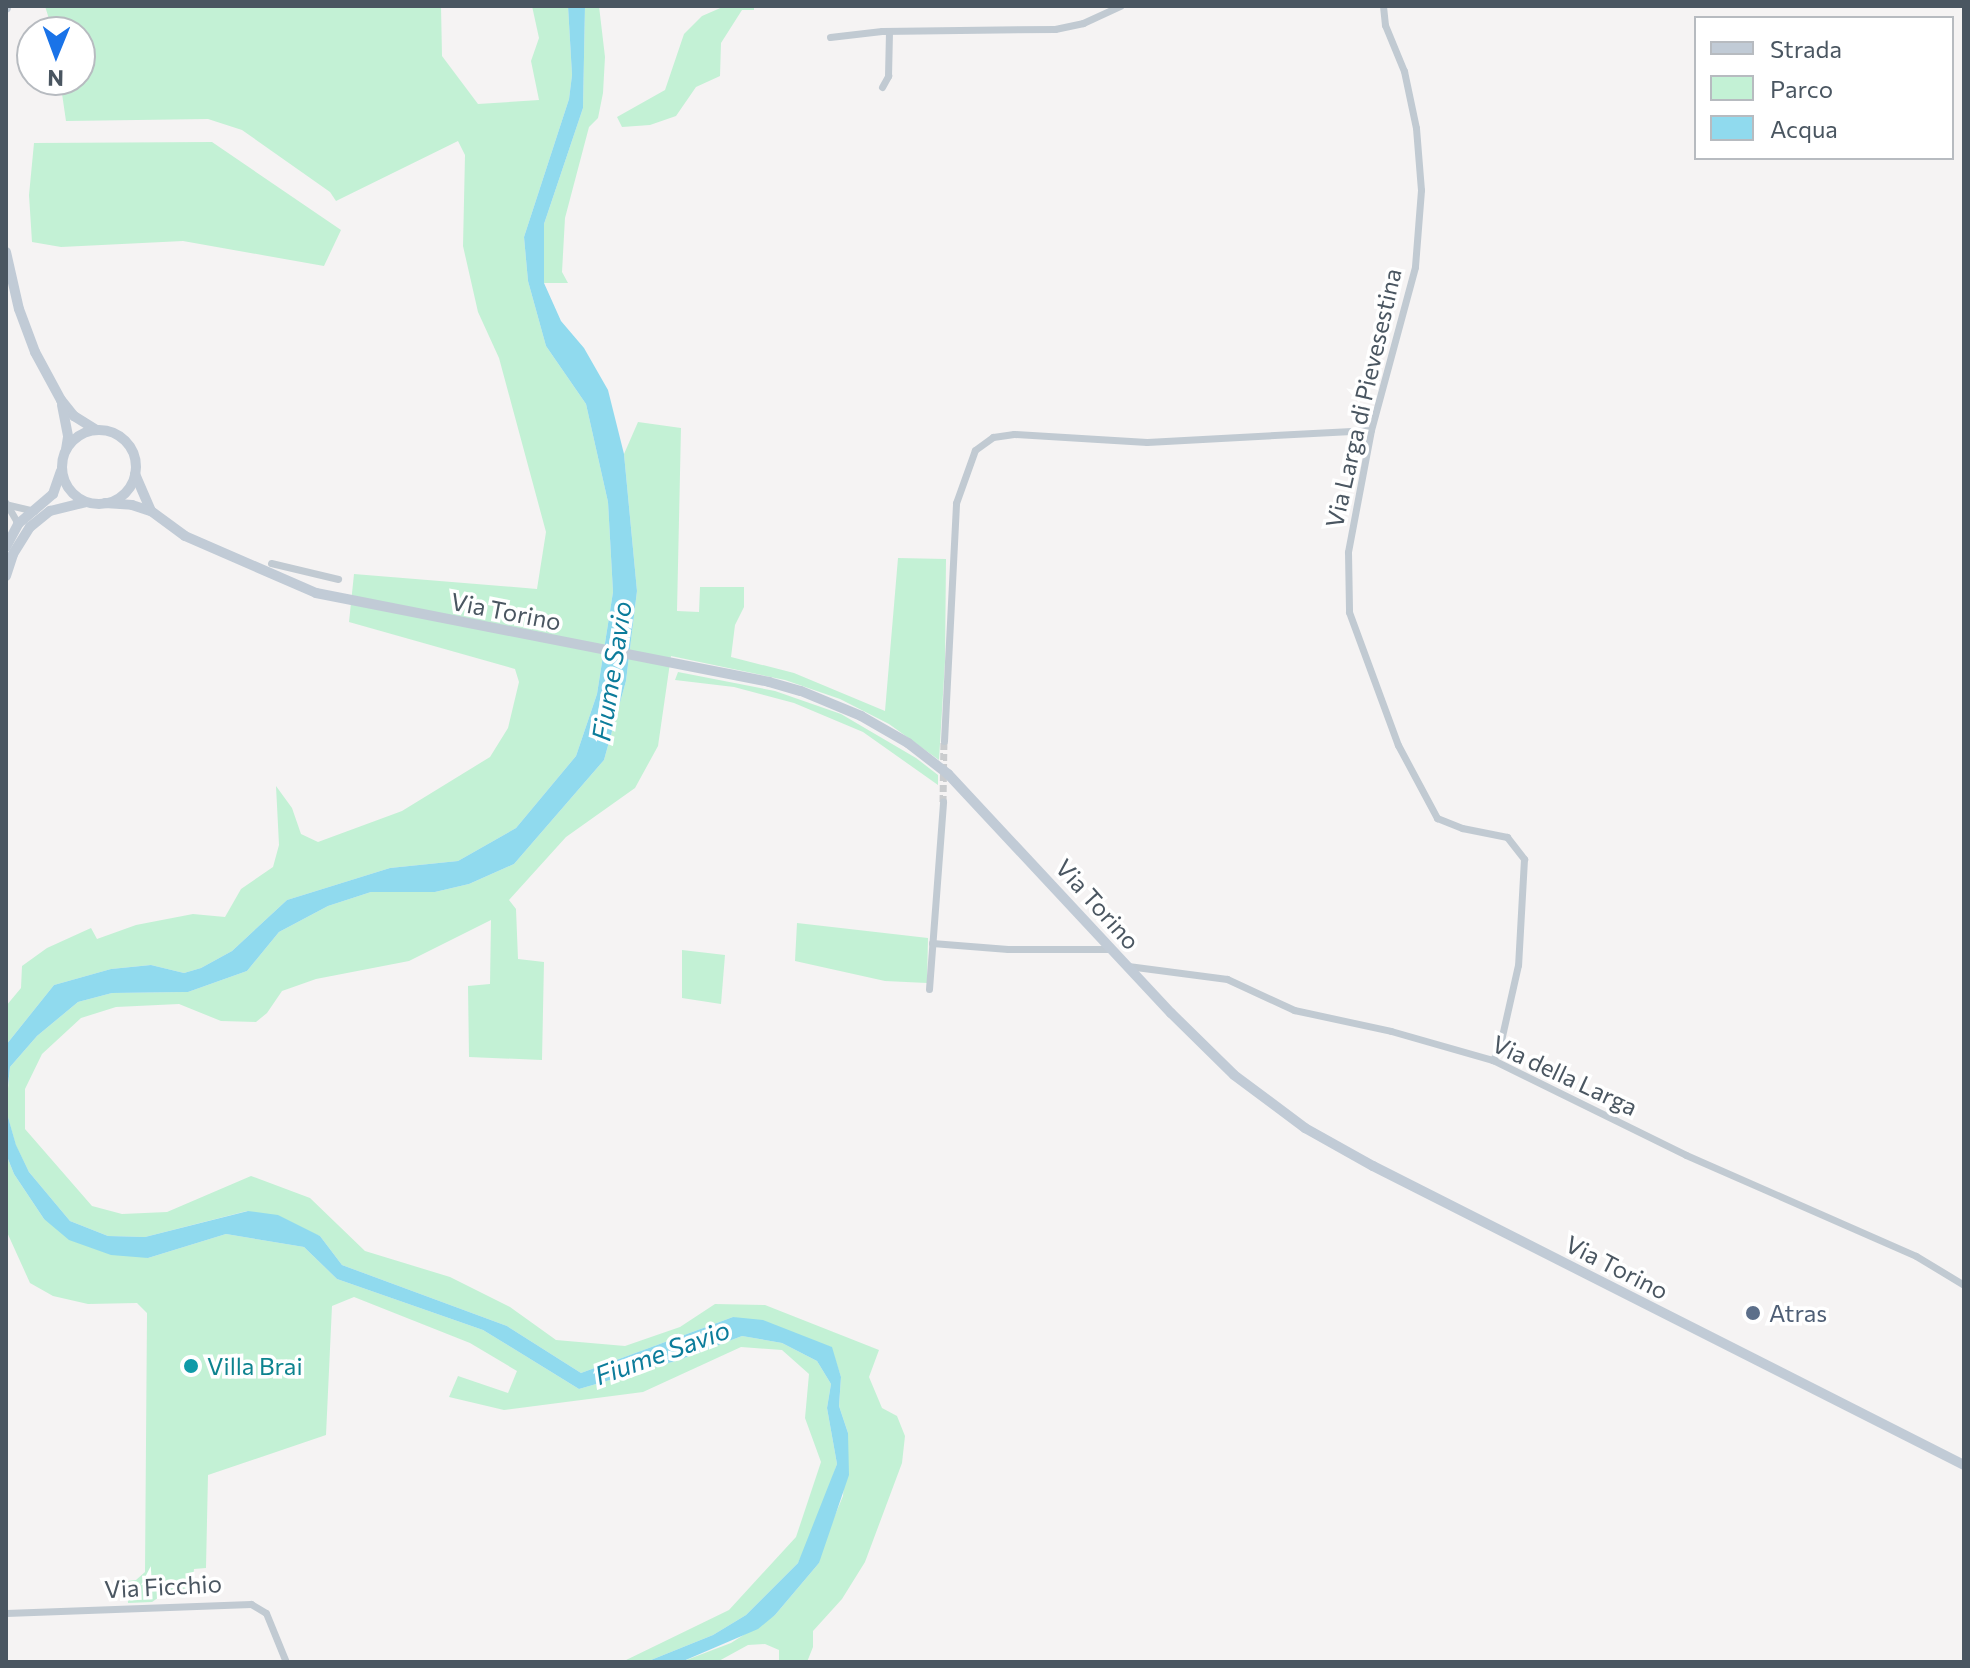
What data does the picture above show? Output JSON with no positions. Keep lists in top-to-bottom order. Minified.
{"streets":{"main road":["Via Torino"],"street":["Via Larga di Pievesestina","Via della Larga","Via Ficchio"]},"crossings":[["Via Larga di Pievesestina","Via della Larga"],["Via Torino","Via della Larga"]],"water":["Fiume Savio"],"places":["Atras","Villa Brai"],"legend":["Strada","Parco","Acqua"],"north":"bottom"}
